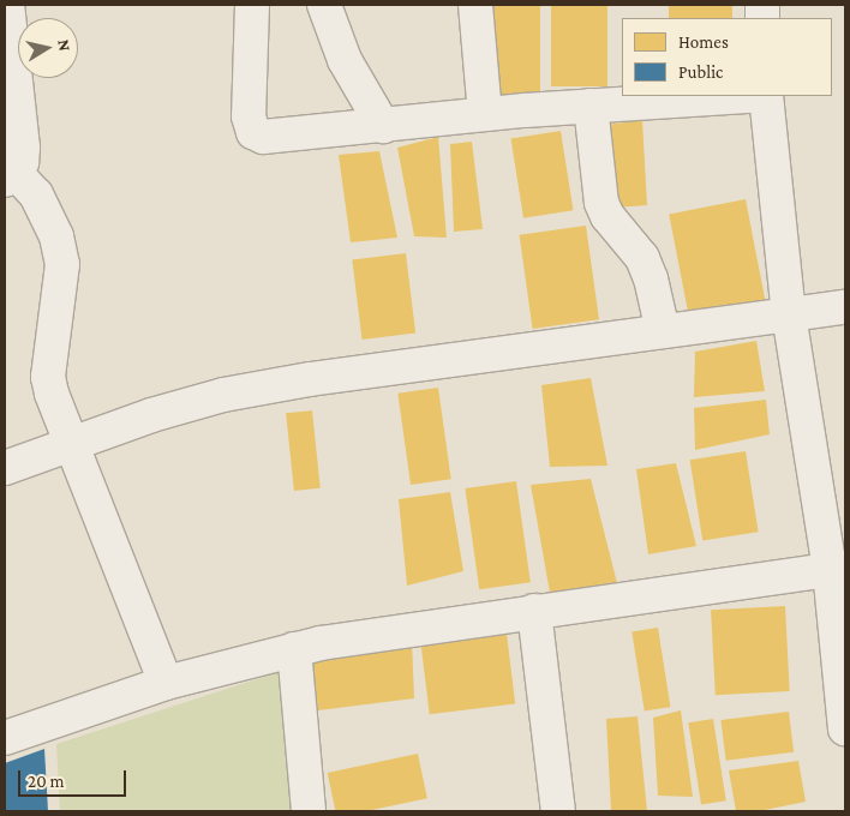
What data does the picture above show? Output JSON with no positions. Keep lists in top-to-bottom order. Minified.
{"legend":["Homes","Public"],"scale_bar":"20 m","north":"right"}
